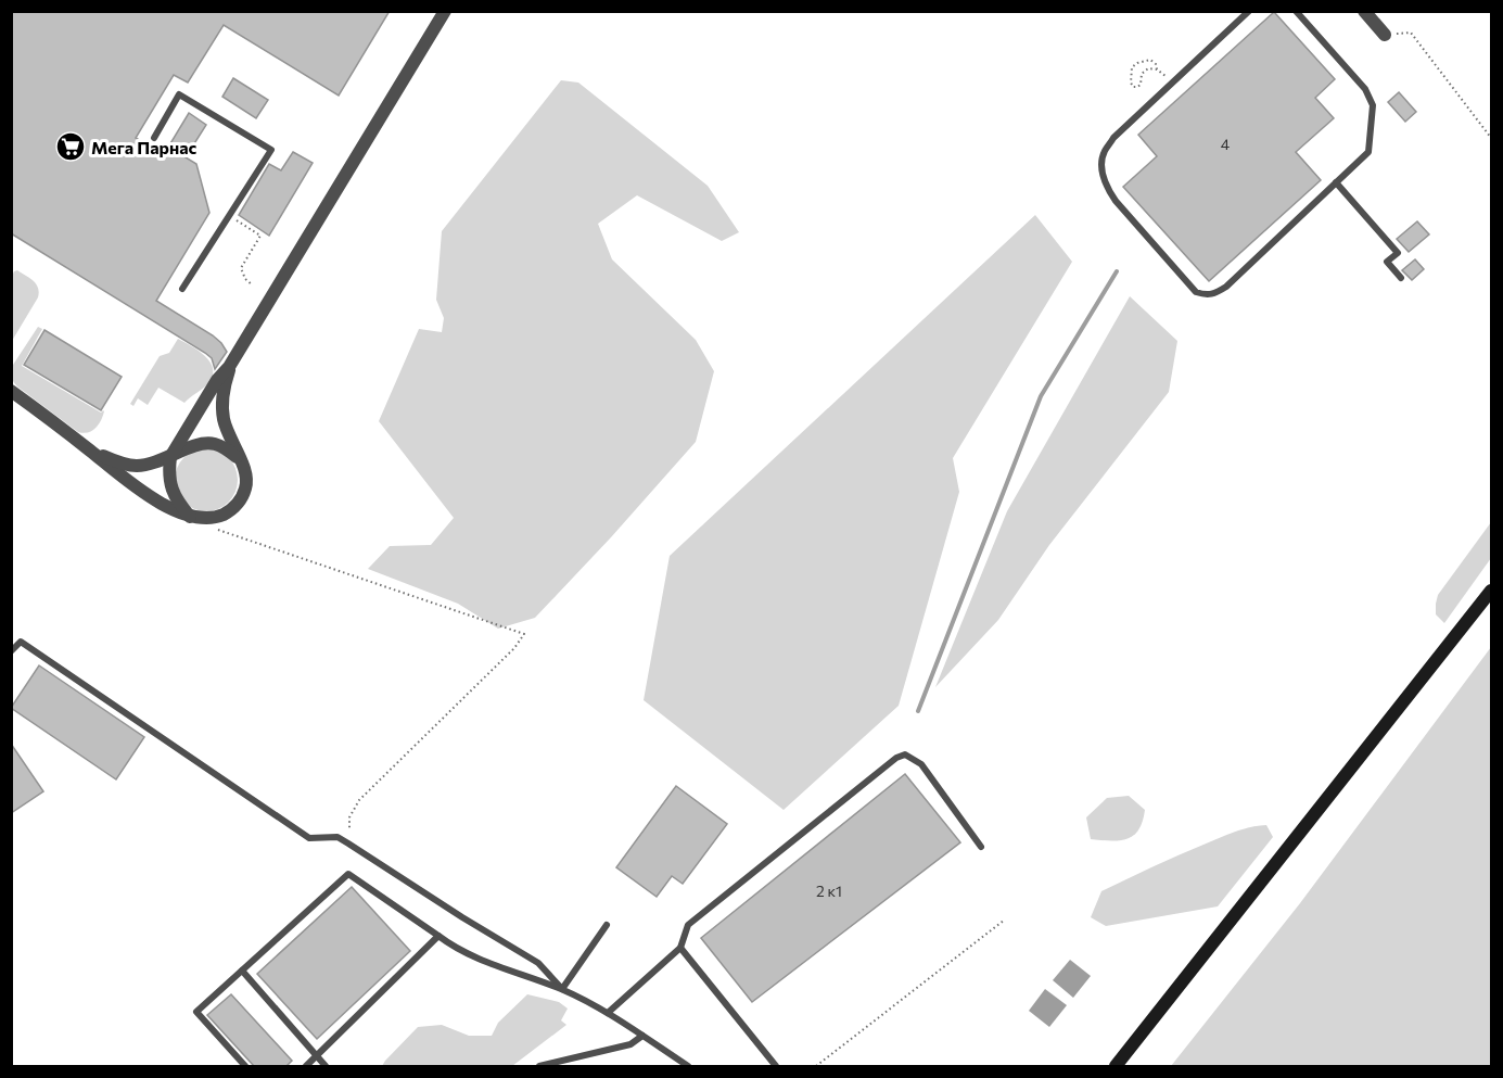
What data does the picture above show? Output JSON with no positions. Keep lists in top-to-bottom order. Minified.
{"places":{"supermarket":["Мега Парнас"]},"house_numbers":["4","2 к1"]}
